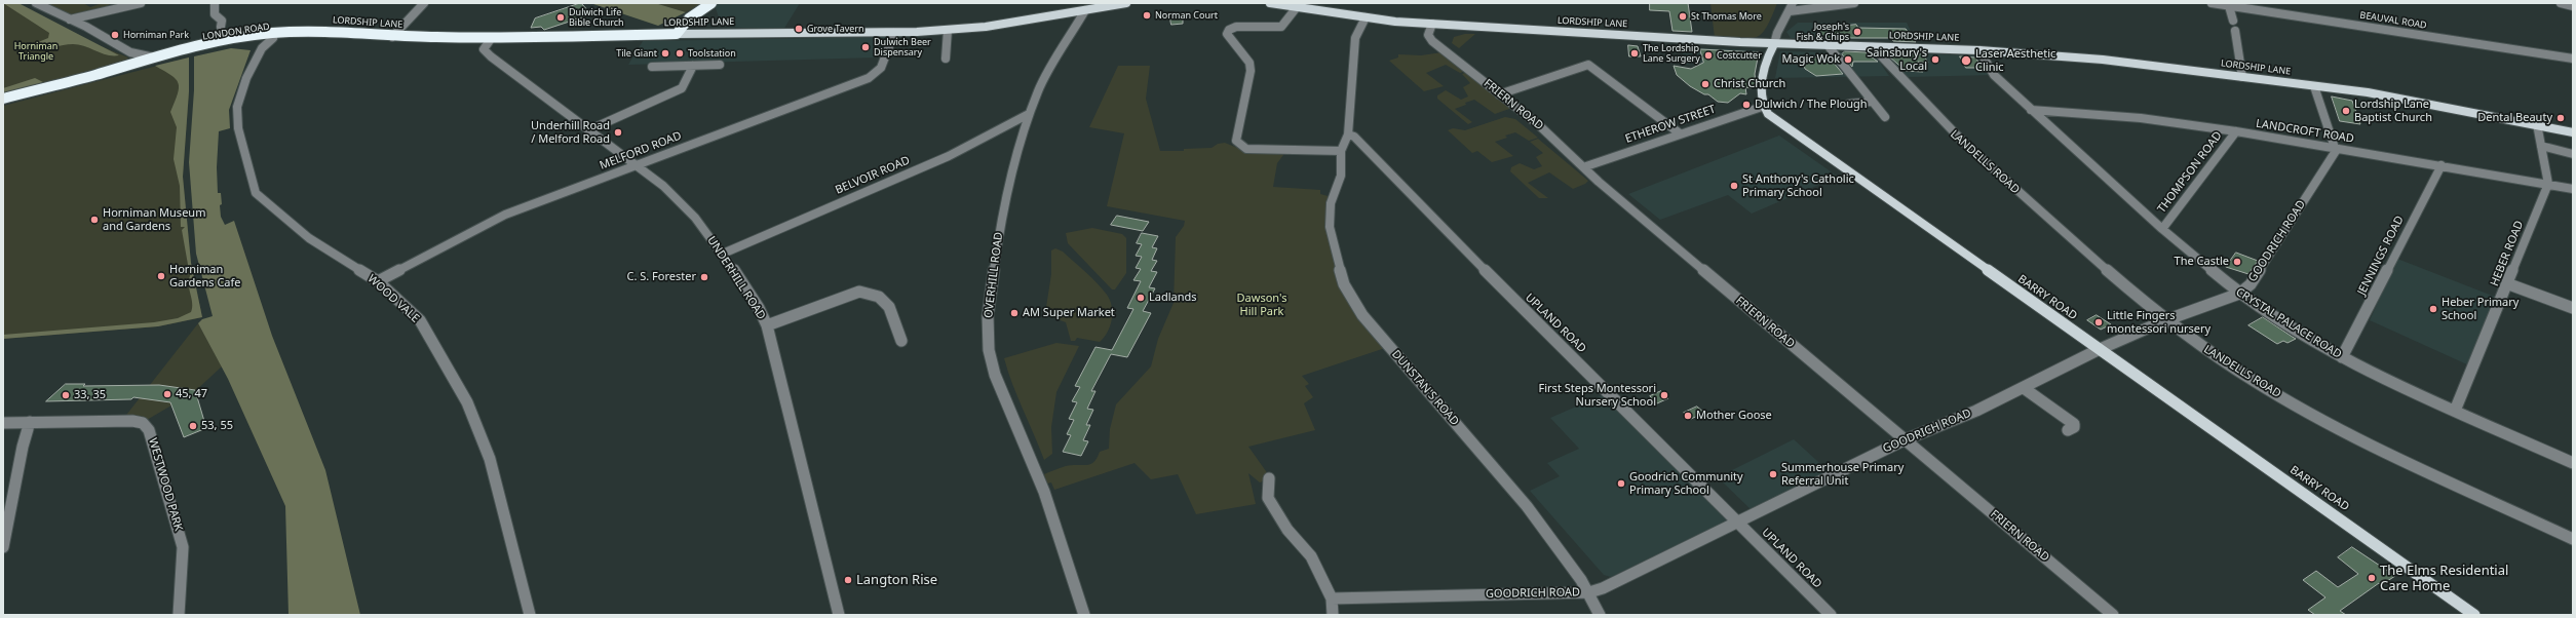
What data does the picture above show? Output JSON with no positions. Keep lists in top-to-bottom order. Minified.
{"streets":{"highway":["LORDSHIP LANE","LONDON ROAD"],"main road":["BARRY ROAD"],"street":["BEAUVAL ROAD","FRIERN ROAD","ETHEROW STREET","LANDCROFT ROAD","MELFORD ROAD","LANDELLS ROAD","THOMPSON ROAD","BELVOIR ROAD","GOODRICH ROAD","HEBER ROAD","JENNINGS ROAD","OVERHILL ROAD","UNDERHILL ROAD","WOOD VALE","UPLAND ROAD","CRYSTAL PALACE ROAD","DUNSTAN'S ROAD","WESTWOOD PARK"]},"crossings":[["LORDSHIP LANE","LONDON ROAD"],["LORDSHIP LANE","FRIERN ROAD"],["LORDSHIP LANE","MELFORD ROAD"],["LORDSHIP LANE","LANDELLS ROAD"],["LORDSHIP LANE","OVERHILL ROAD"],["LORDSHIP LANE","UNDERHILL ROAD"],["LORDSHIP LANE","CRYSTAL PALACE ROAD"],["LONDON ROAD","WOOD VALE"],["FRIERN ROAD","ETHEROW STREET"],["FRIERN ROAD","GOODRICH ROAD"],["ETHEROW STREET","BARRY ROAD"],["LANDCROFT ROAD","THOMPSON ROAD"],["LANDCROFT ROAD","GOODRICH ROAD"],["LANDCROFT ROAD","HEBER ROAD"],["LANDCROFT ROAD","JENNINGS ROAD"],["LANDCROFT ROAD","CRYSTAL PALACE ROAD"],["MELFORD ROAD","UNDERHILL ROAD"],["MELFORD ROAD","WOOD VALE"],["LANDELLS ROAD","GOODRICH ROAD"],["THOMPSON ROAD","CRYSTAL PALACE ROAD"],["BELVOIR ROAD","OVERHILL ROAD"],["BELVOIR ROAD","UNDERHILL ROAD"],["GOODRICH ROAD","BARRY ROAD"],["GOODRICH ROAD","UPLAND ROAD"],["GOODRICH ROAD","CRYSTAL PALACE ROAD"],["GOODRICH ROAD","DUNSTAN'S ROAD"],["HEBER ROAD","CRYSTAL PALACE ROAD"],["JENNINGS ROAD","CRYSTAL PALACE ROAD"],["UPLAND ROAD","DUNSTAN'S ROAD"]],"parks":["Horniman Triangle","Dawson's Hill Park"],"places":["Norman Court","St Thomas More","Dulwich Life Bible Church","Grove Tavern","Joseph's Fish & Chips","Horniman Park","Dulwich Beer Dispensary","Tile Giant","Toolstation","The Lordship Lane Surgery","Costcutter","Magic Wok","Sainsbury's Local","Laser Aesthetic Clinic","Christ Church","Dulwich / The Plough","Lordship Lane Baptist Church","Dental Beauty","Underhill Road / Melford Road","St Anthony's Catholic Primary School","Horniman Museum and Gardens","The Castle","Horniman Gardens Cafe","C. S. Forester","Ladlands","Heber Primary School","AM Super Market","Little Fingers montessori nursery","45, 47","33, 35","First Steps Montessori Nursery School","Mother Goose","53, 55","Summerhouse Primary Referral Unit","Goodrich Community Primary School","The Elms Residential Care Home","Langton Rise"]}
